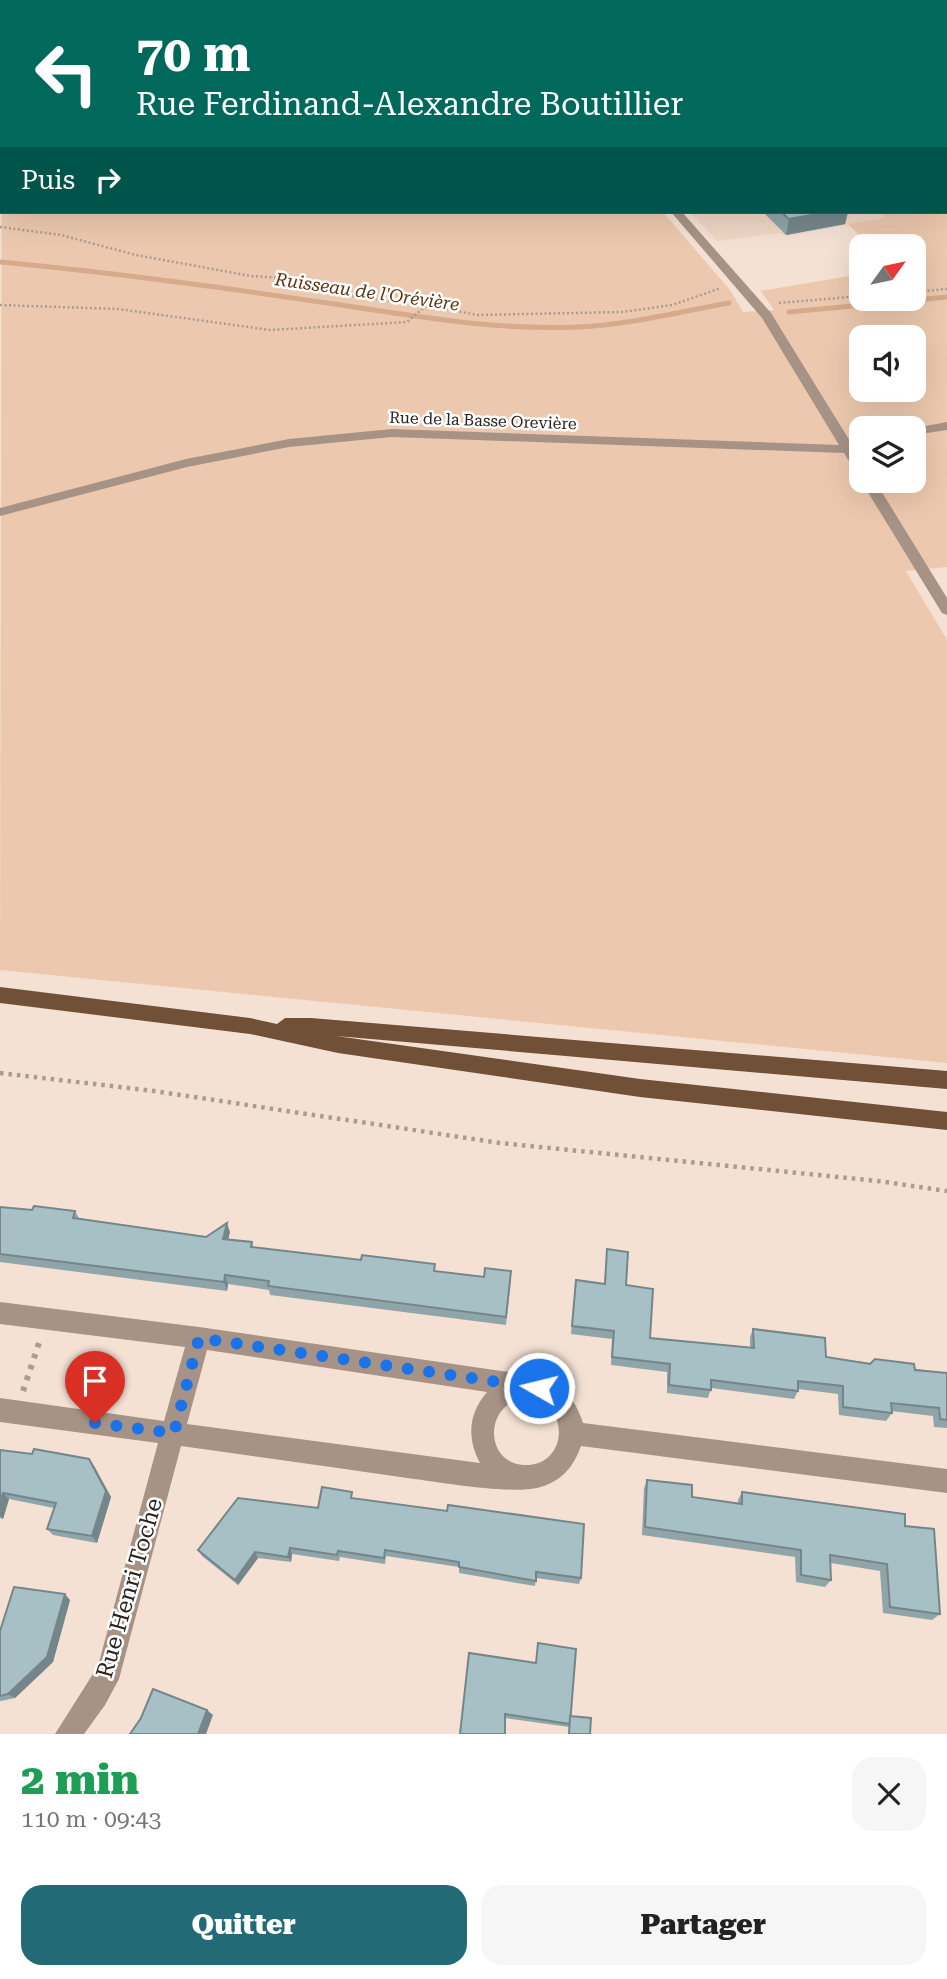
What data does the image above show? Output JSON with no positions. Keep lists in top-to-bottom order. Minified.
{"streets":{"street":["Rue de la Basse Orevière","Rue Henri Toche"]},"water":["Ruisseau de l'Orévière"],"north":"top right","page":{"turn":["70 m","Rue Ferdinand-Alexandre Boutillier"],"then":"Puis","heading":["2 min","110 m · 09:43"],"buttons":["Quitter","Partager"]}}
